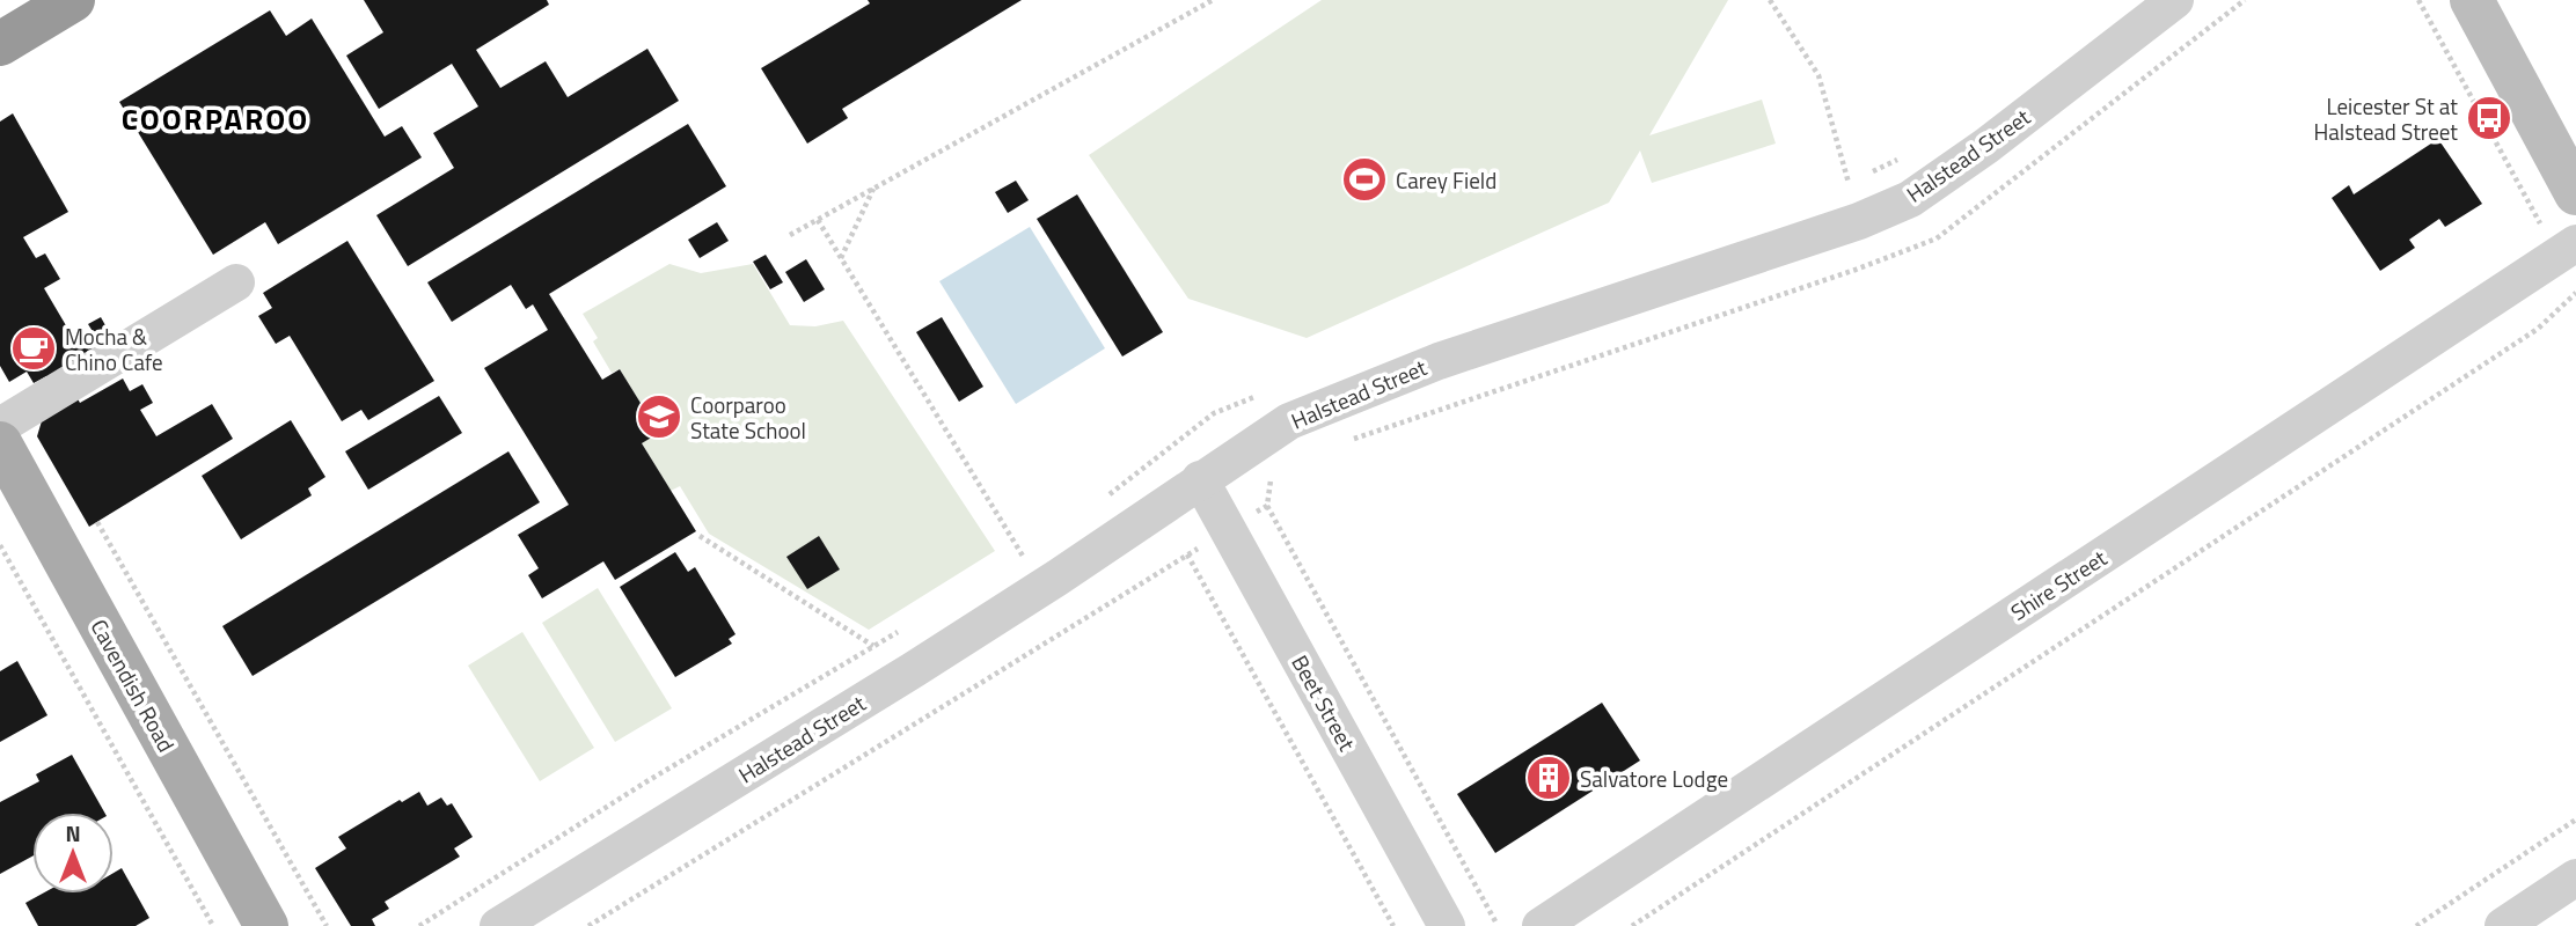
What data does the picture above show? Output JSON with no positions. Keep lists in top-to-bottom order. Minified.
{"streets":{"main road":["Cavendish Road"],"street":["Halstead Street","Shire Street","Beet Street"]},"crossings":[["Halstead Street","Beet Street"]],"districts":["COORPAROO"],"places":{"bus stop":["Leicester St at Halstead Street"],"sports":["Carey Field"],"cafe":["Mocha & Chino Cafe"],"school or university":["Coorparoo State School"],"building":["Salvatore Lodge"]},"north":"top"}
